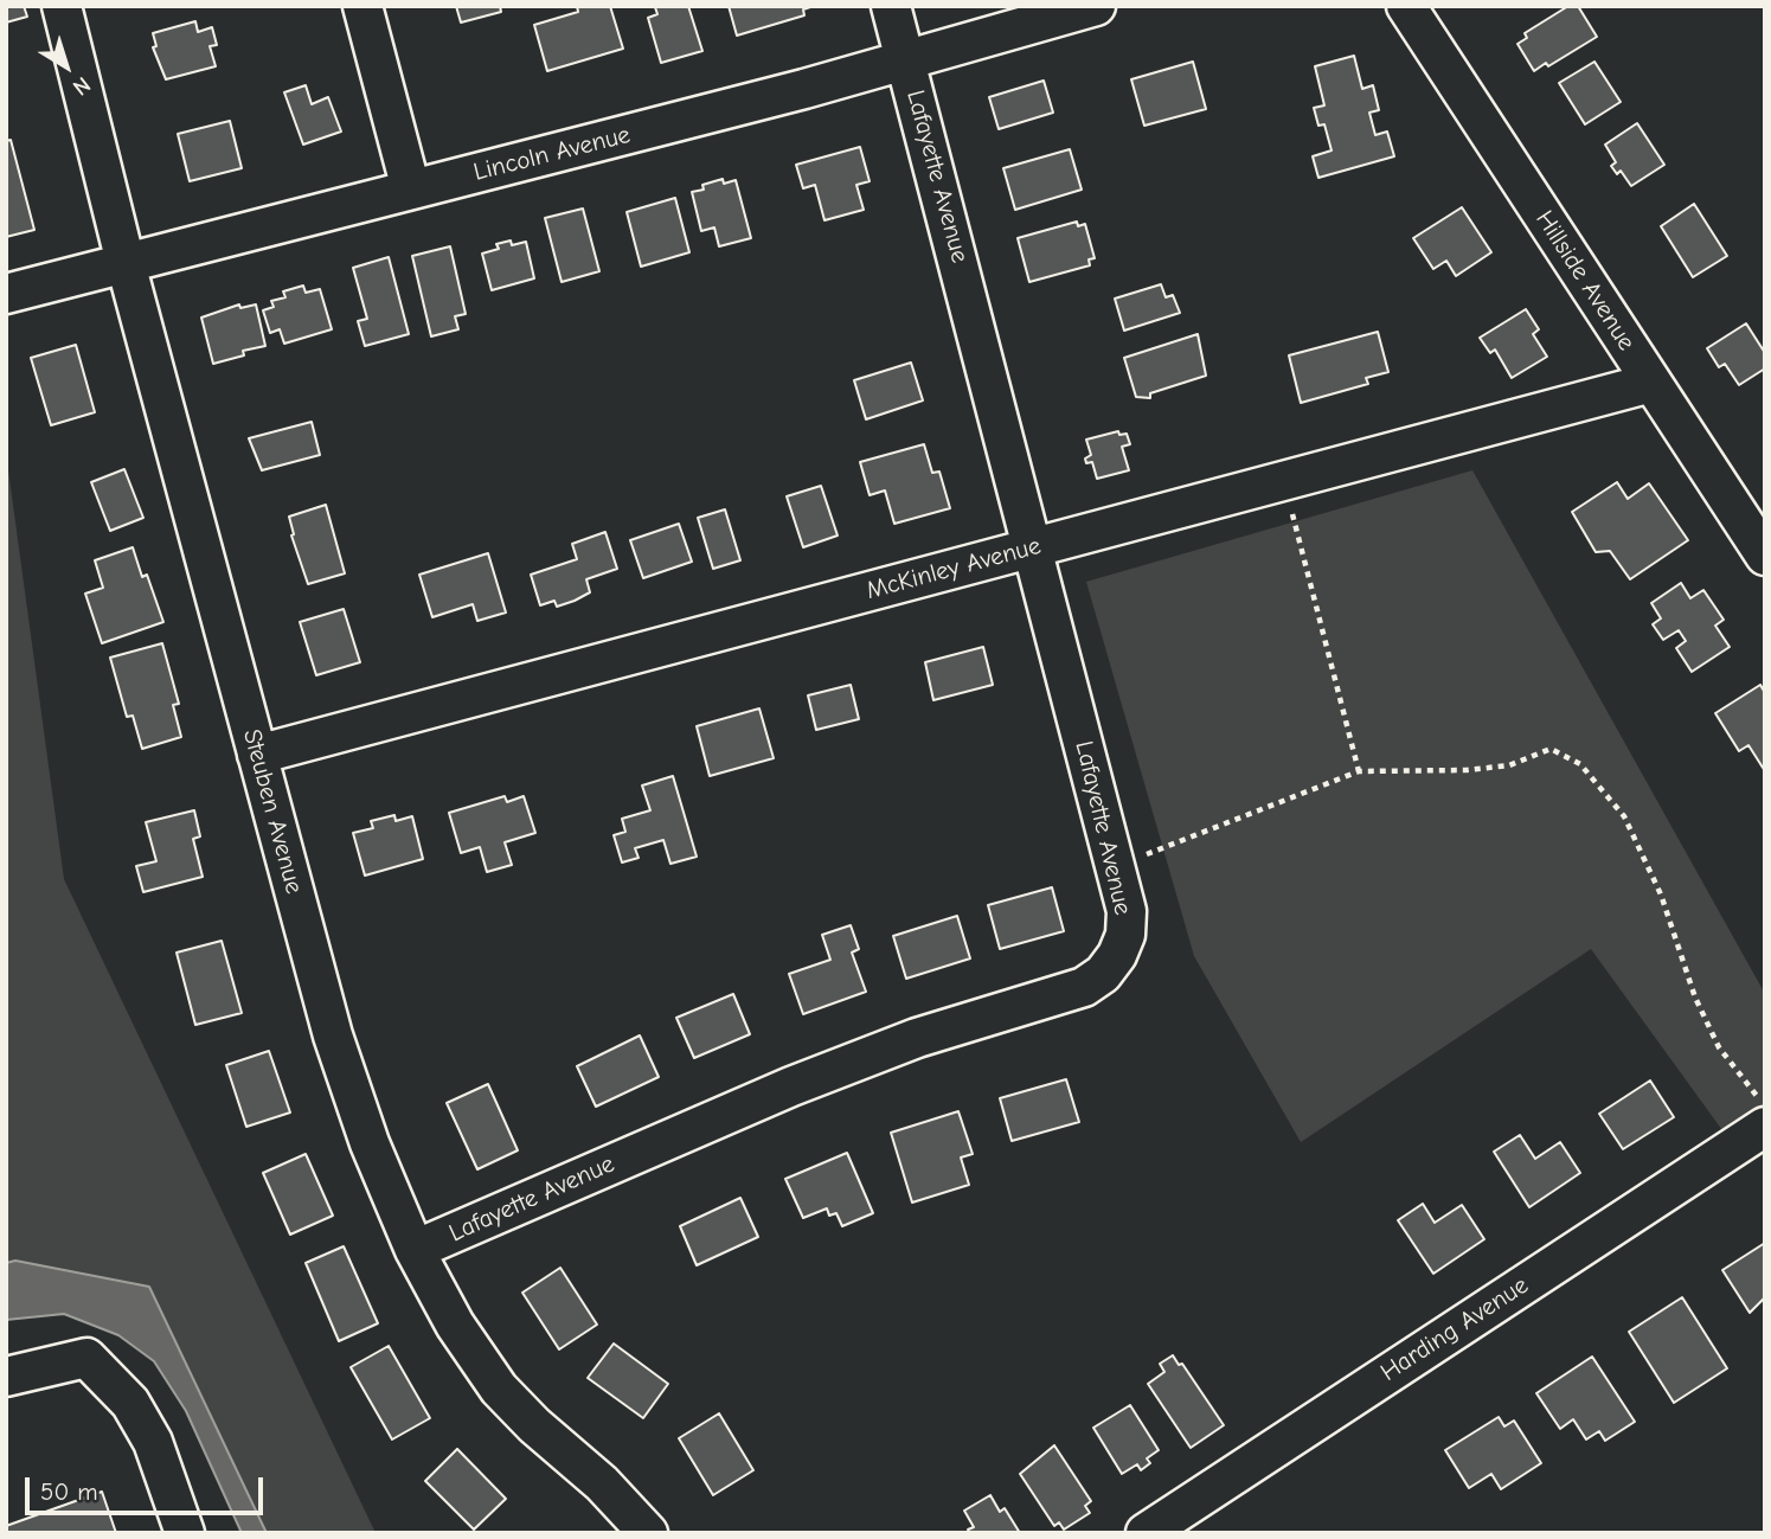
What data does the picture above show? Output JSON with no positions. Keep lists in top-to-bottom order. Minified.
{"streets":{"street":["Lincoln Avenue","Lafayette Avenue","Hillside Avenue","McKinley Avenue","Steuben Avenue","Harding Avenue"]},"crossings":[["Lincoln Avenue","Lafayette Avenue"],["Lincoln Avenue","Steuben Avenue"],["Lafayette Avenue","McKinley Avenue"],["Lafayette Avenue","Steuben Avenue"],["Hillside Avenue","McKinley Avenue"],["McKinley Avenue","Steuben Avenue"]],"scale_bar":"50 m","north":"bottom right"}
